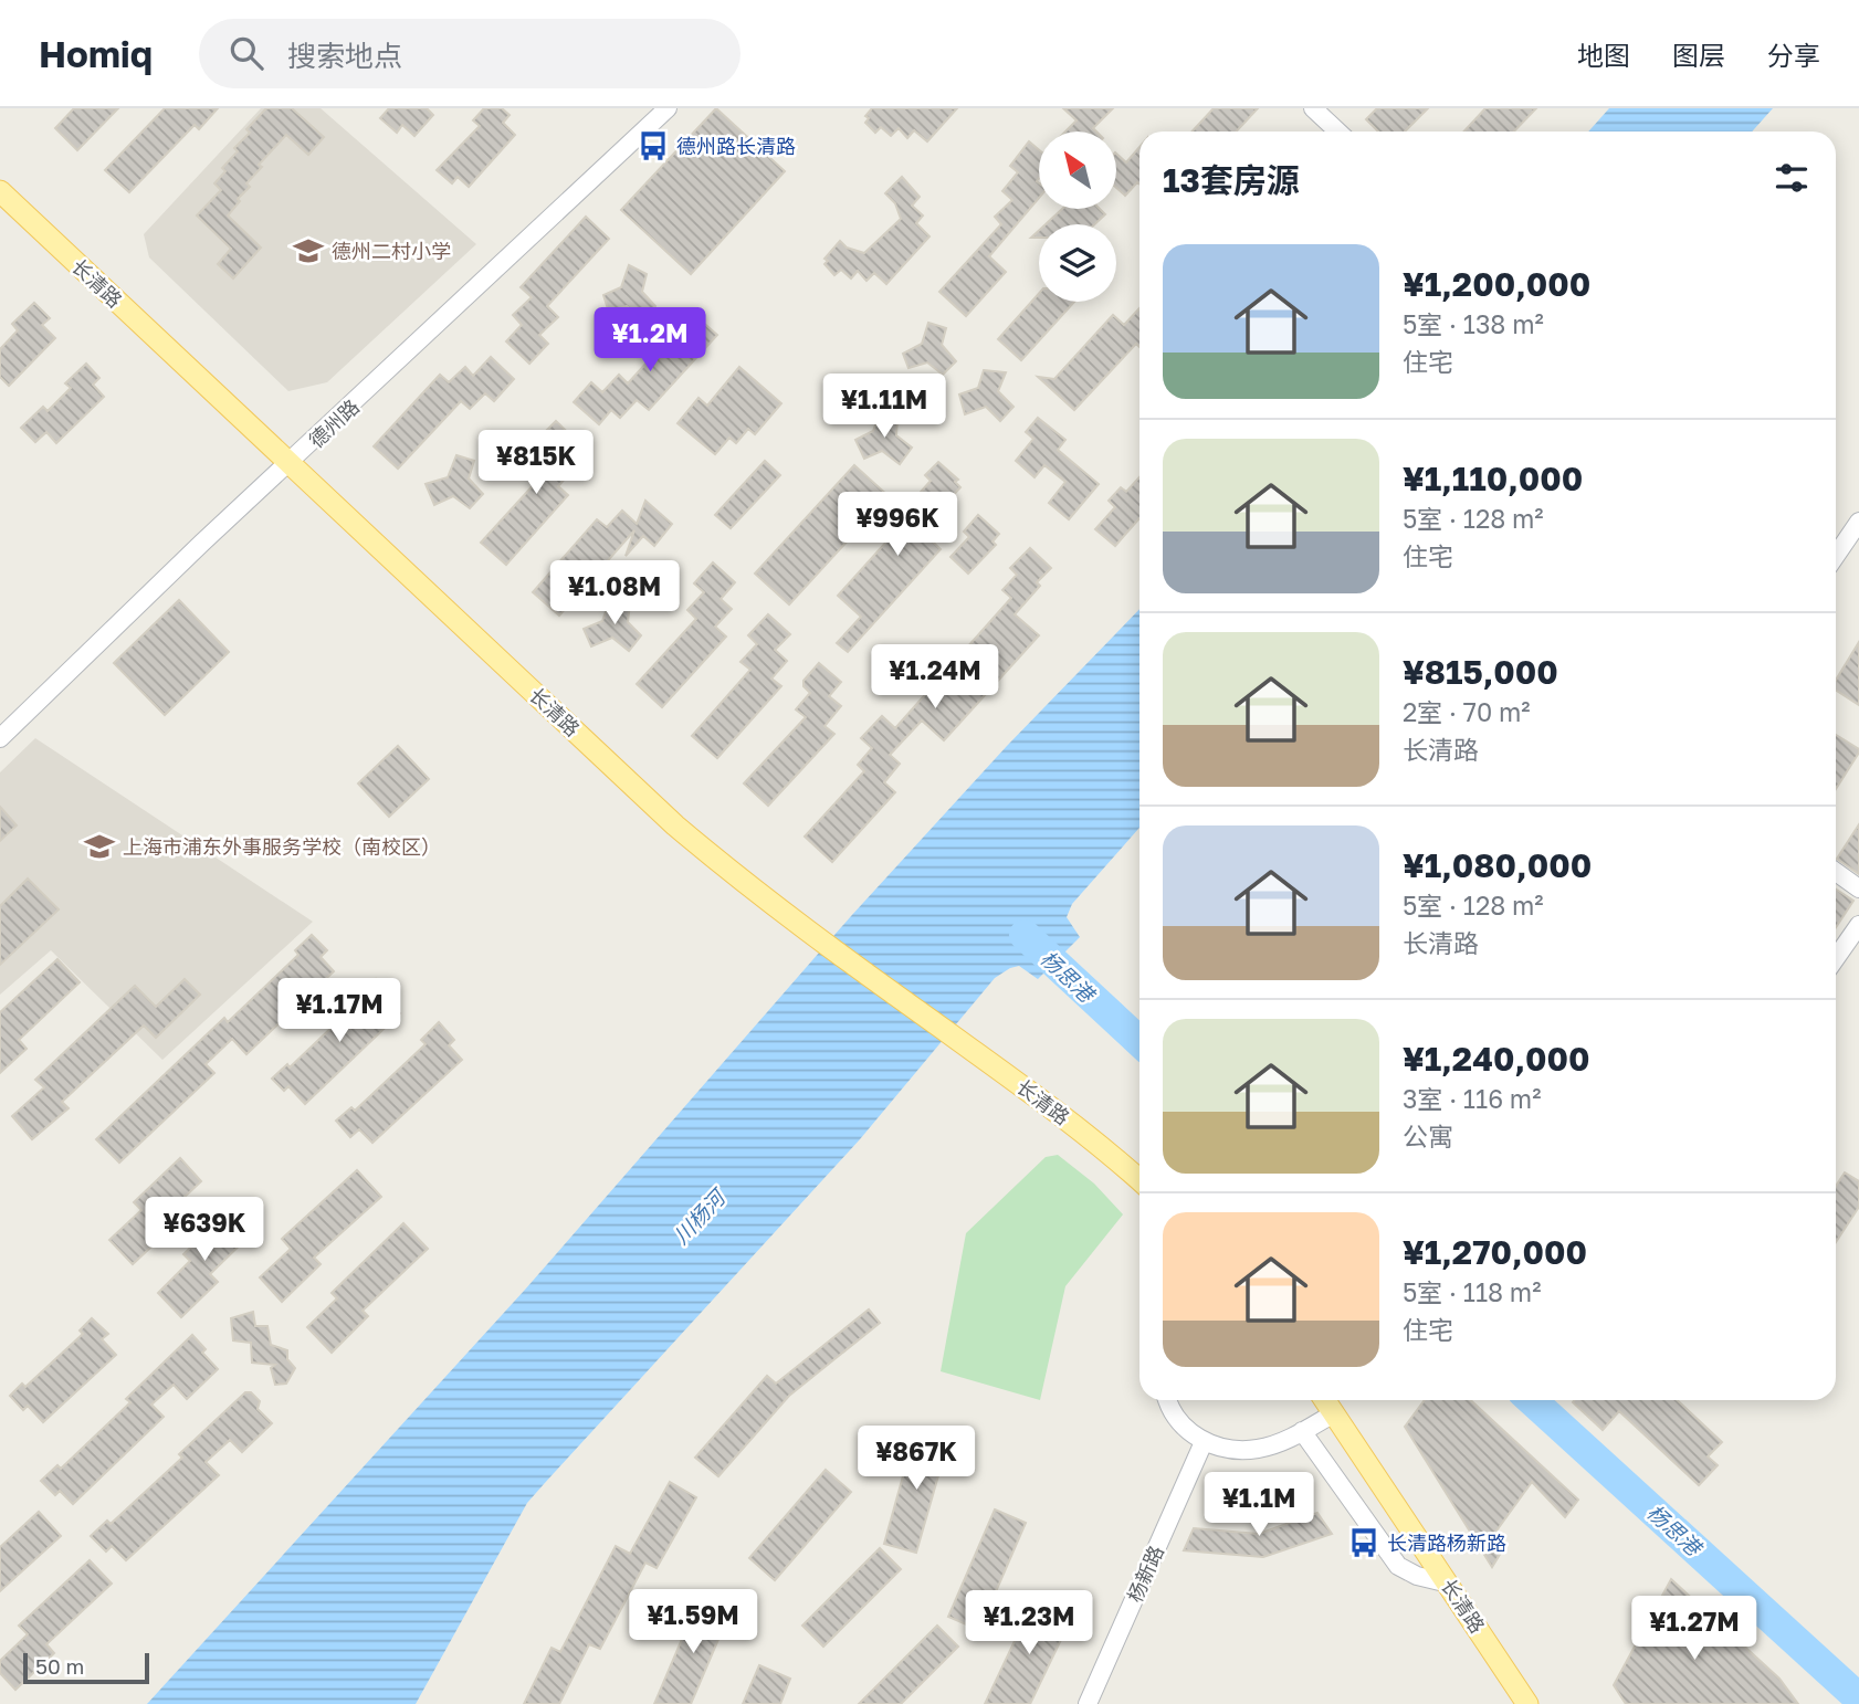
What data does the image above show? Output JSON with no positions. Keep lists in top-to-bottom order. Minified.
{"streets":{"main road":["长清路"],"street":["德州路","杨新路"]},"crossings":[["长清路","德州路"]],"water":["杨思港","川杨河"],"places":{"bus stop":["德州路长清路","长清路杨新路"],"school or university":["德州二村小学","上海市浦东外事服务学校（南校区）"]},"scale_bar":"50 m","north":"top left","page":{"header":"Homiq","search":"搜索地点","nav":["地图","图层","分享"],"heading":"13套房源","list":[{"name":"¥1,200,000","note":"5室 · 138 m² · 住宅"},{"name":"¥1,110,000","note":"5室 · 128 m² · 住宅"},{"name":"¥815,000","note":"2室 · 70 m² · 长清路"},{"name":"¥1,080,000","note":"5室 · 128 m² · 长清路"},{"name":"¥1,240,000","note":"3室 · 116 m² · 公寓"},{"name":"¥1,270,000","note":"5室 · 118 m² · 住宅"}],"price":["¥1.2M","¥1.11M","¥815K","¥996K","¥1.08M","¥1.24M","¥1.17M","¥639K","¥867K","¥1.1M","¥1.59M","¥1.23M","¥1.27M"],"scale":"50 m"}}
